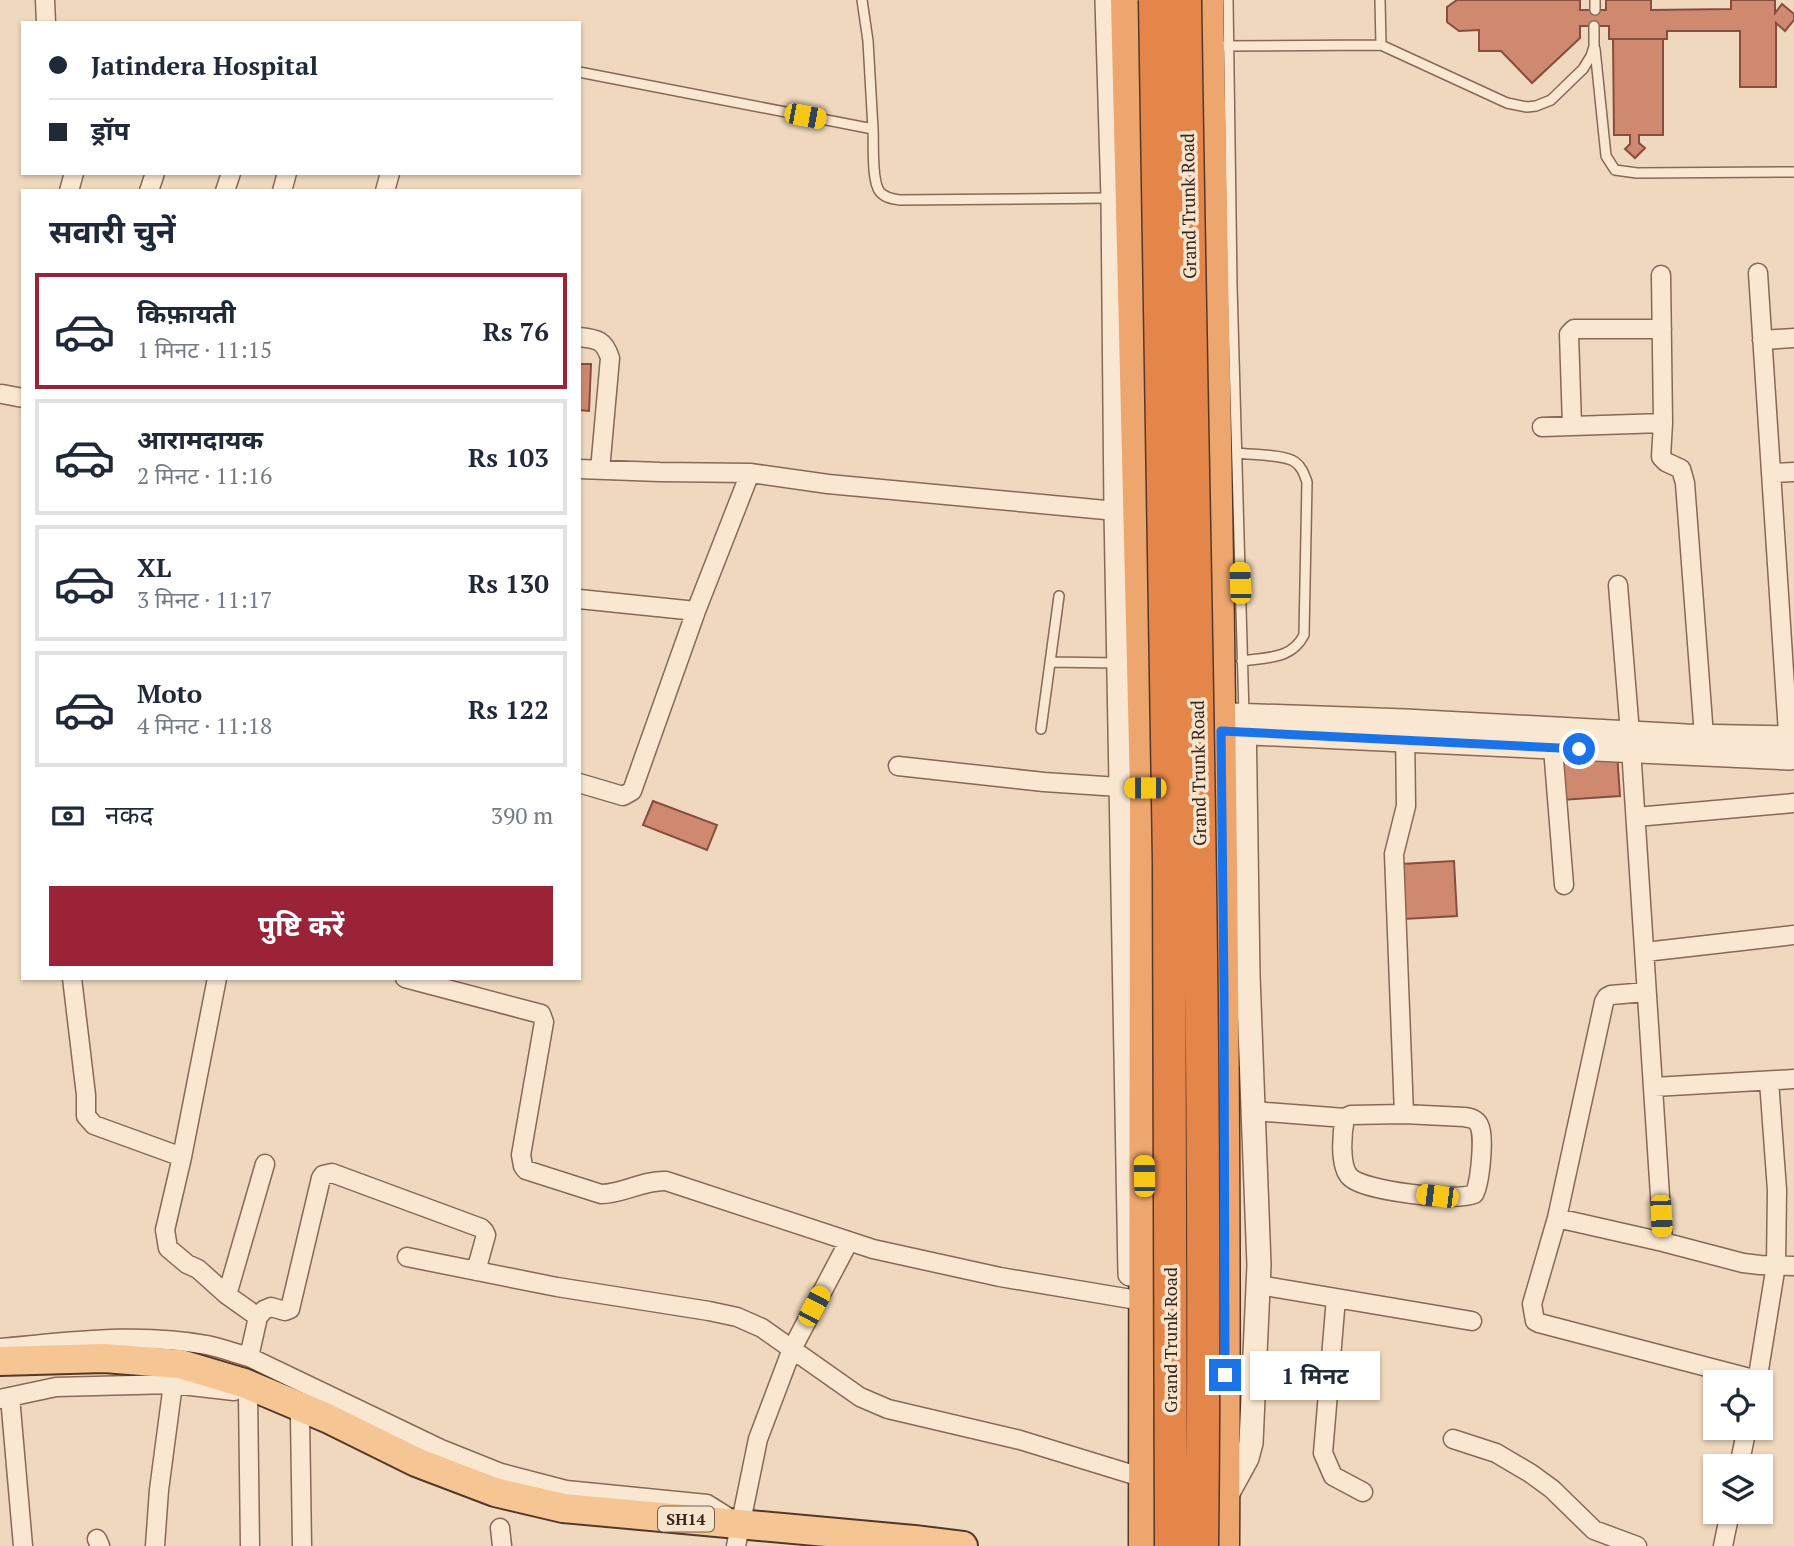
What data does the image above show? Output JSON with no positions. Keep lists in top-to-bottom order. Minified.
{"streets":{"highway":["Grand Trunk Road"],"main road":["SH14"]},"page":{"banner":["Jatindera Hospital","ड्रॉप"],"heading":"सवारी चुनें","list":[{"name":"किफ़ायती","note":"1 मिनट · 11:15","value":"Rs 76"},{"name":"आरामदायक","note":"2 मिनट · 11:16","value":"Rs 103"},{"name":"XL","note":"3 मिनट · 11:17","value":"Rs 130"},{"name":"Moto","note":"4 मिनट · 11:18","value":"Rs 122"}],"pay":["नकद","390 m"],"buttons":"पुष्टि करें","bubble":"1 मिनट"}}
